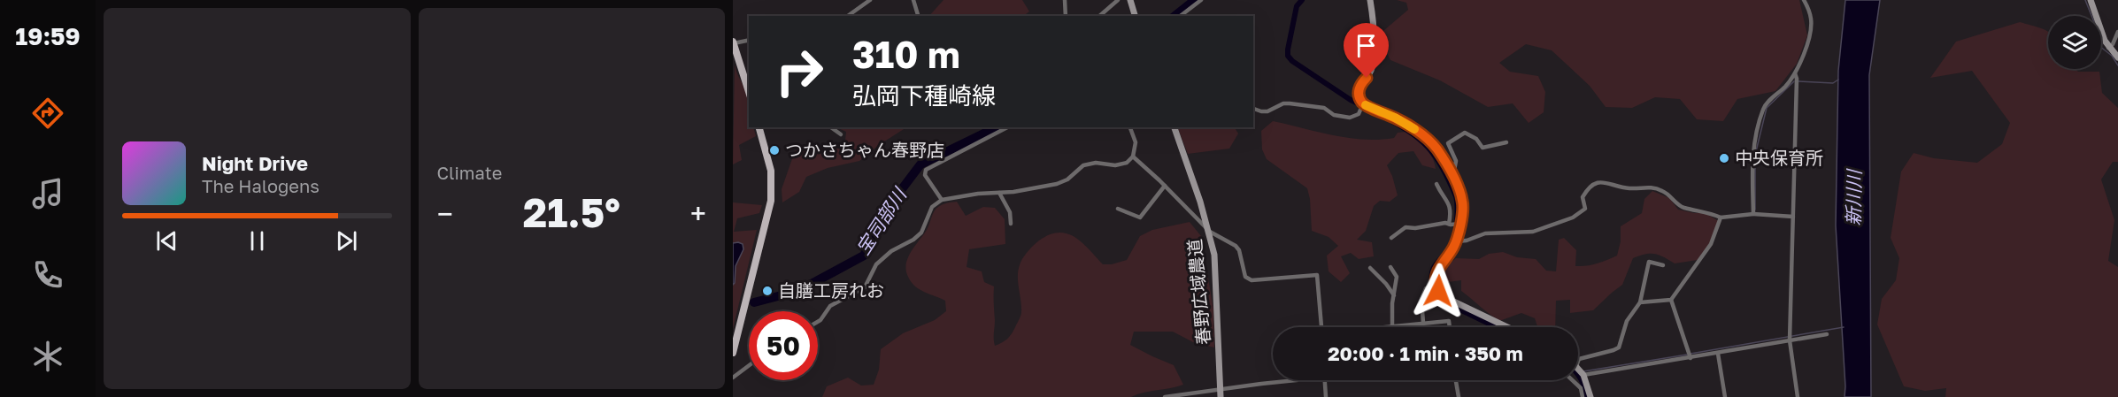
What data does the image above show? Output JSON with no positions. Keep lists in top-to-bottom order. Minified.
{"streets":{"main road":["春野広域農道"]},"water":["新川川","宝司部川"],"places":["つかさちゃん春野店","中央保育所","自膳工房れお"],"page":{"tabs":"19:59","tile":"Climate","turn":["310 m","弘岡下種崎線"],"song":["Night Drive","The Halogens"],"heat":["−","21.5°","+"],"limit":"50","trip":"20:00 · 1 min · 350 m"}}
